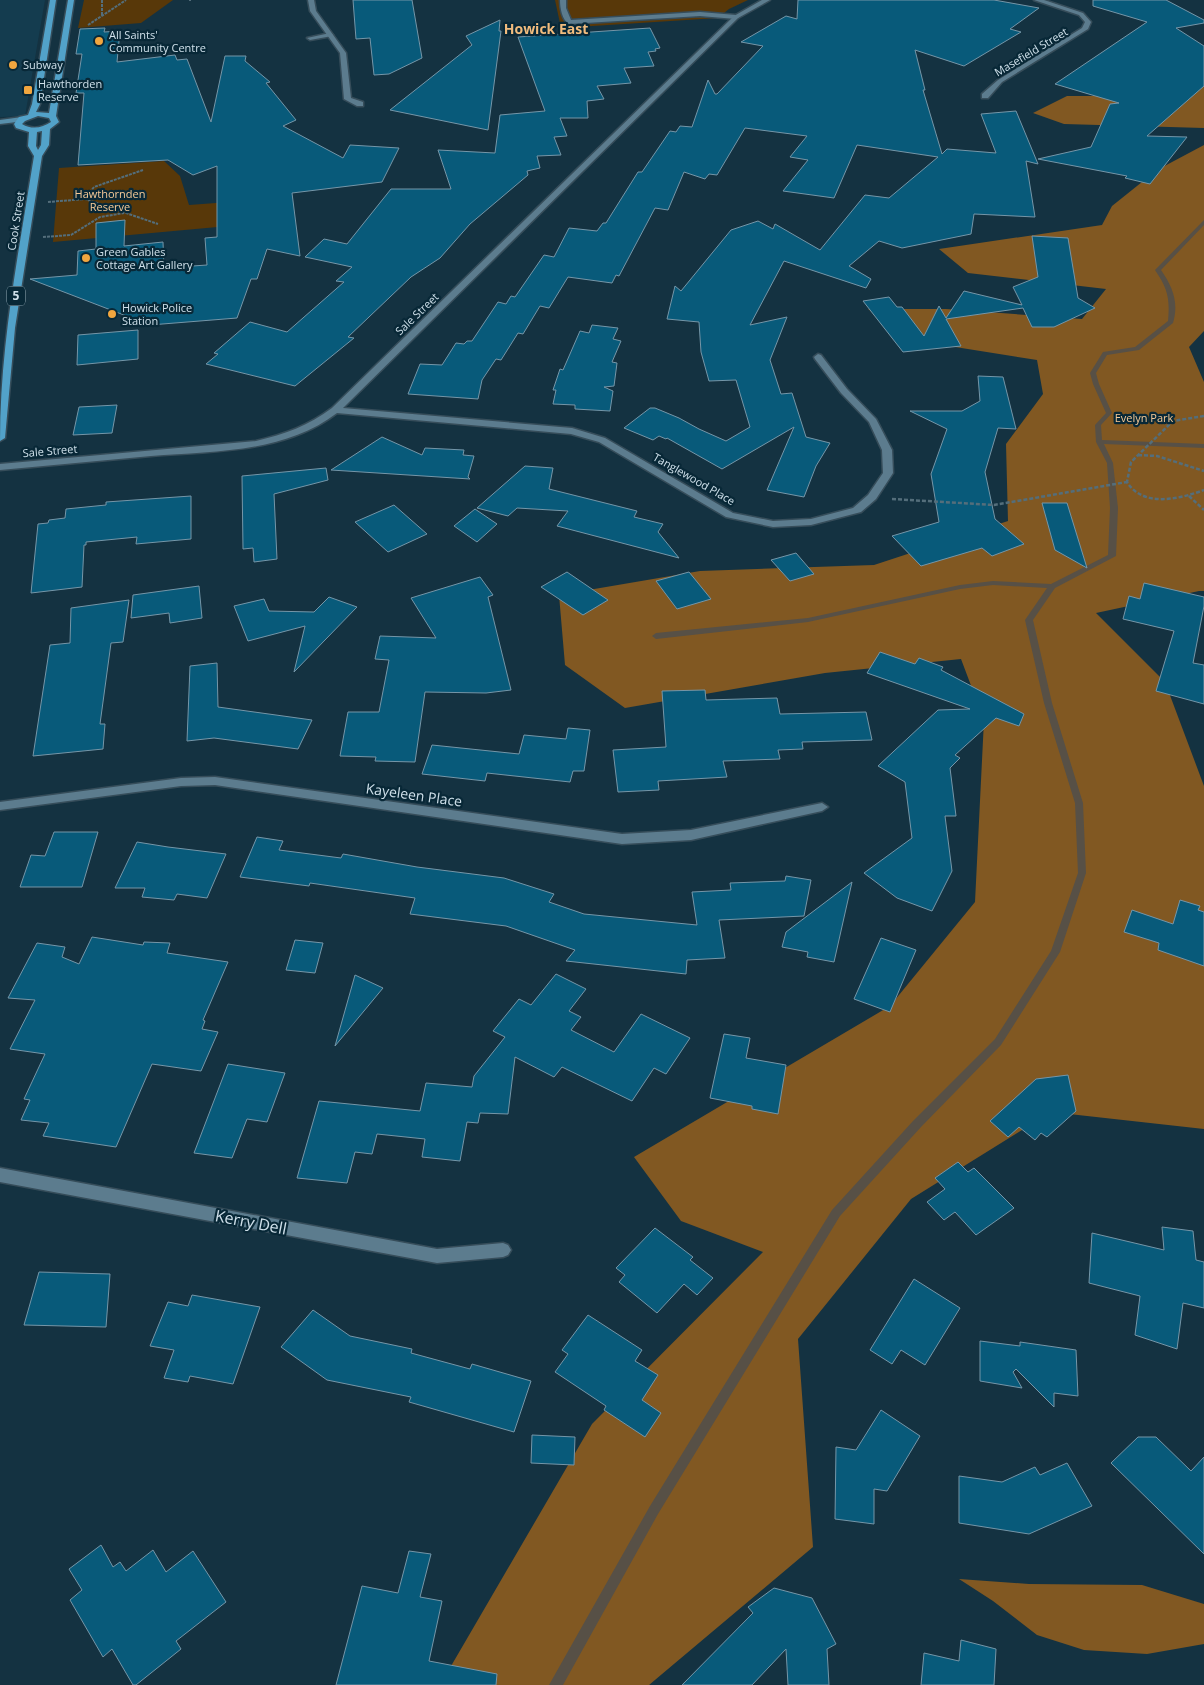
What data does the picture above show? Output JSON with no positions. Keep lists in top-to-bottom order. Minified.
{"streets":{"main road":["Cook Street","5"],"street":["Masefield Street","Sale Street","Tanglewood Place","Kayeleen Place","Kerry Dell"]},"crossings":[["Cook Street","5"],["Sale Street","Tanglewood Place"]],"districts":["Howick East"],"parks":["Hawthornden Reserve","Evelyn Park"],"places":{"other":["All Saints' Community Centre","Subway","Green Gables Cottage Art Gallery","Howick Police Station"],"transit":["Hawthorden Reserve"]}}
